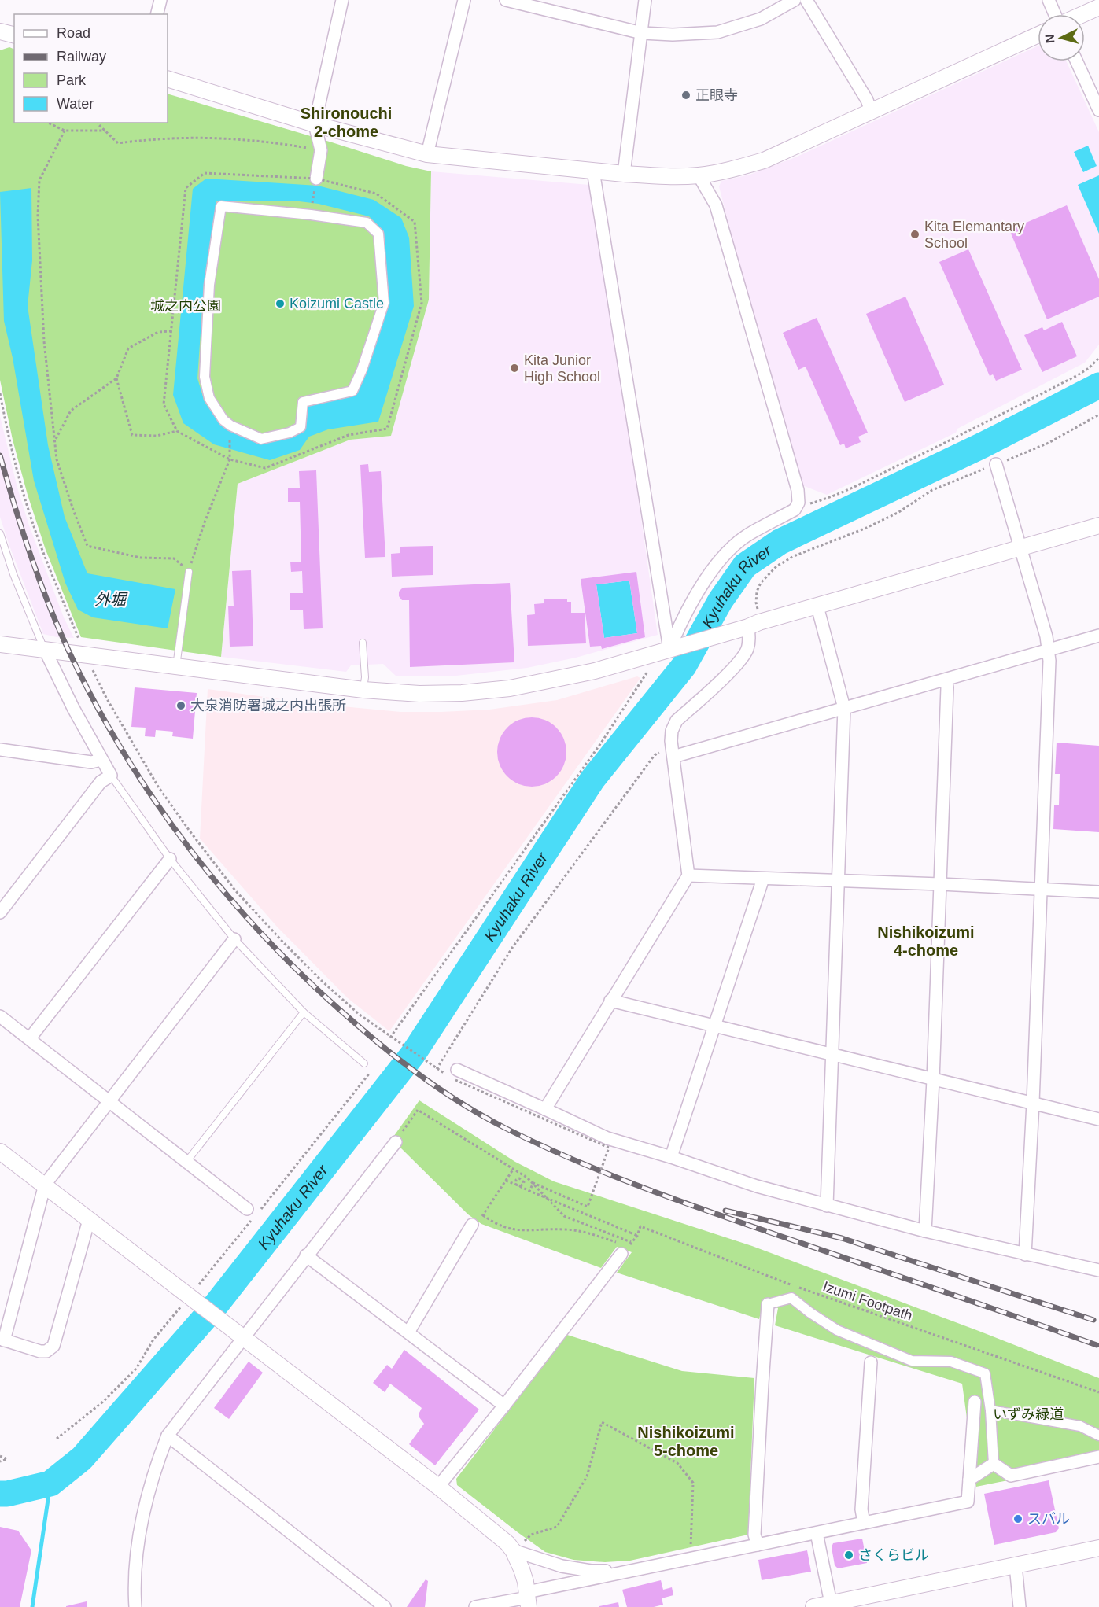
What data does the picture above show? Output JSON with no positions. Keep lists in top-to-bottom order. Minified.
{"streets":{"path":["Izumi Footpath"]},"districts":["Shironouchi 2-chome","Nishikoizumi 4-chome","Nishikoizumi 5-chome"],"water":["Kyuhaku River","外堀"],"parks":["城之内公園","いずみ緑道"],"places":["正眼寺","Kita Elemantary School","Koizumi Castle","Kita Junior High School","大泉消防署城之内出張所","スバル","さくらビル"],"legend":["Road","Railway","Park","Water"],"north":"left"}
